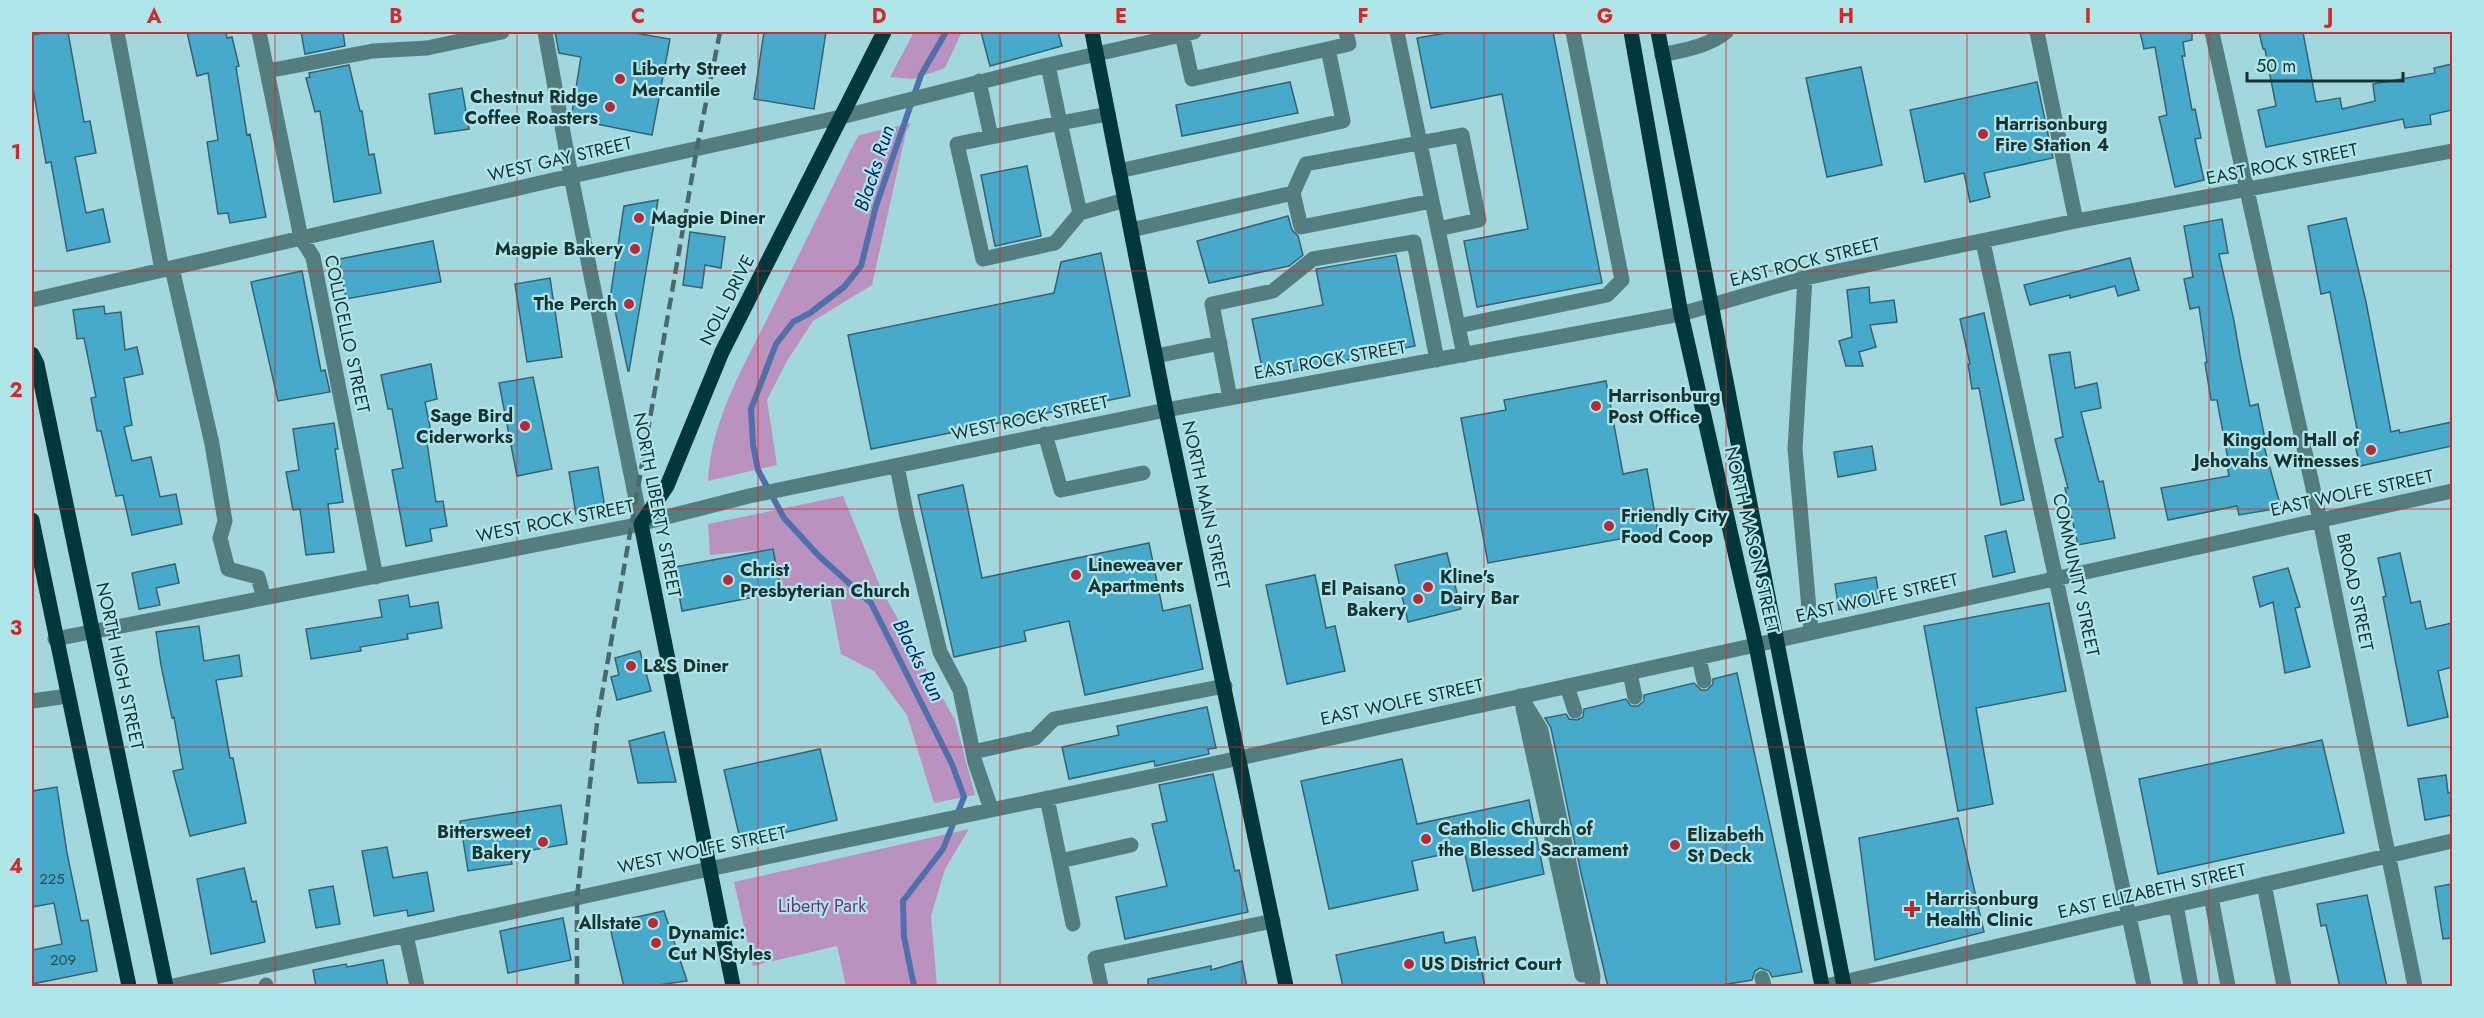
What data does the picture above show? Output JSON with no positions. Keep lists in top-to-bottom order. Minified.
{"streets":{"main road":["NOLL DRIVE","NORTH LIBERTY STREET","NORTH MAIN STREET","NORTH MASON STREET","NORTH HIGH STREET"],"street":["WEST GAY STREET","EAST ROCK STREET","COLLICELLO STREET","WEST ROCK STREET","EAST WOLFE STREET","COMMUNITY STREET","BROAD STREET","WEST WOLFE STREET","EAST ELIZABETH STREET"]},"crossings":[["WEST GAY STREET","NOLL DRIVE"],["WEST GAY STREET","COLLICELLO STREET"],["WEST GAY STREET","NORTH LIBERTY STREET"],["WEST GAY STREET","NORTH MAIN STREET"],["EAST ROCK STREET","WEST ROCK STREET"],["EAST ROCK STREET","NORTH MAIN STREET"],["EAST ROCK STREET","NORTH MASON STREET"],["EAST ROCK STREET","COMMUNITY STREET"],["EAST ROCK STREET","BROAD STREET"],["NOLL DRIVE","WEST ROCK STREET"],["NOLL DRIVE","NORTH LIBERTY STREET"],["COLLICELLO STREET","WEST ROCK STREET"],["WEST ROCK STREET","NORTH LIBERTY STREET"],["WEST ROCK STREET","NORTH MAIN STREET"],["WEST ROCK STREET","NORTH HIGH STREET"],["EAST WOLFE STREET","NORTH MAIN STREET"],["EAST WOLFE STREET","NORTH MASON STREET"],["EAST WOLFE STREET","COMMUNITY STREET"],["EAST WOLFE STREET","BROAD STREET"],["EAST WOLFE STREET","WEST WOLFE STREET"],["NORTH LIBERTY STREET","WEST WOLFE STREET"],["NORTH MAIN STREET","WEST WOLFE STREET"],["NORTH MASON STREET","EAST ELIZABETH STREET"],["COMMUNITY STREET","EAST ELIZABETH STREET"],["BROAD STREET","EAST ELIZABETH STREET"]],"water":["Blacks Run"],"parks":["Liberty Park"],"places":{"other":["Liberty Street Mercantile","Chestnut Ridge Coffee Roasters","Harrisonburg Fire Station 4","Magpie Diner","Magpie Bakery","The Perch","Harrisonburg Post Office","Sage Bird Ciderworks","Kingdom Hall of Jehovahs Witnesses","Friendly City Food Coop","Lineweaver Apartments","Christ Presbyterian Church","Kline's Dairy Bar","El Paisano Bakery","L&S Diner","Catholic Church of the Blessed Sacrament","Bittersweet Bakery","Elizabeth St Deck","Allstate","Dynamic: Cut N Styles","US District Court"],"health":["Harrisonburg Health Clinic"]},"house_numbers":["225","209"],"scale_bar":"50 m","grid":{"columns":["A","B","C","D","E","F","G","H","I","J"],"rows":["1","2","3","4"]}}
